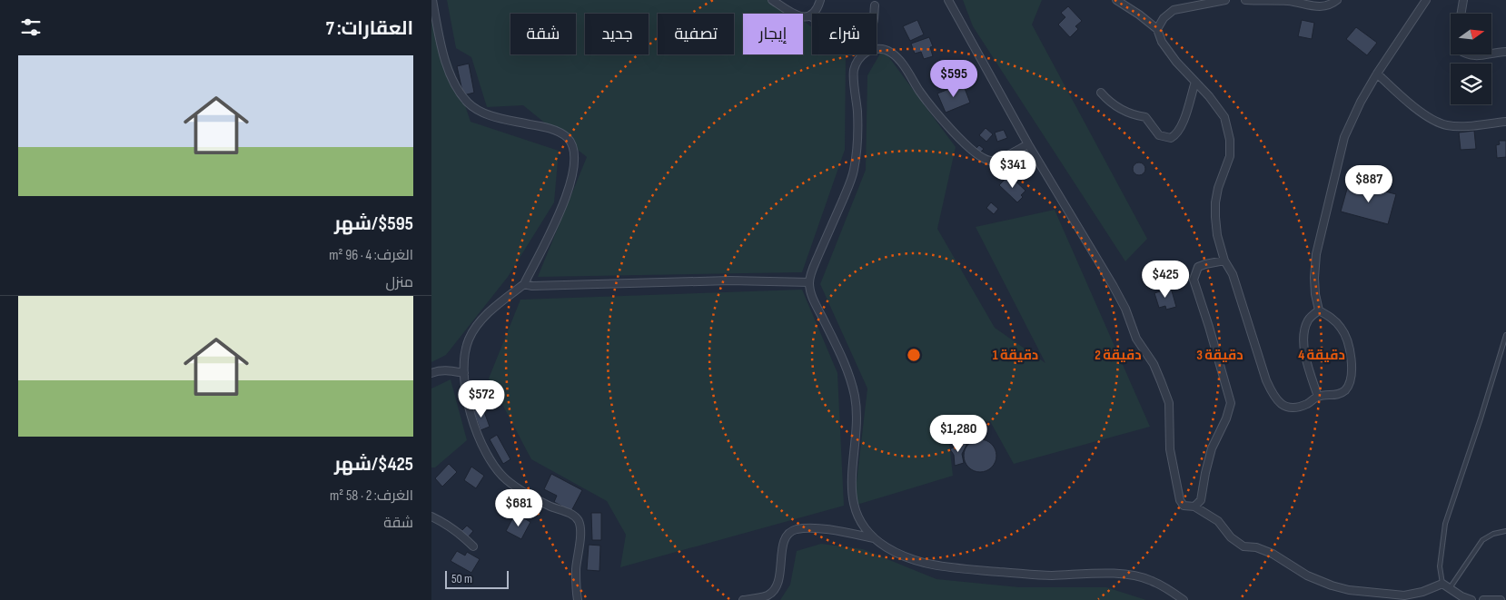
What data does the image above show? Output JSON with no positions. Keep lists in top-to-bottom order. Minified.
{"scale_bar":"50 m","north":"right","page":{"heading":"العقارات: 7","chip":["شراء","إيجار","تصفية","جديد","شقة"],"list":[{"name":"$595/شهر","note":"الغرف: 4 · 96 m² · منزل"},{"name":"$425/شهر","note":"الغرف: 2 · 58 m² · شقة"}],"price":["$595","$341","$887","$425","$572","$1,280","$681"],"scale":"50 m"},"rings":["1 دقيقة","2 دقيقة","3 دقيقة","4 دقيقة"]}
